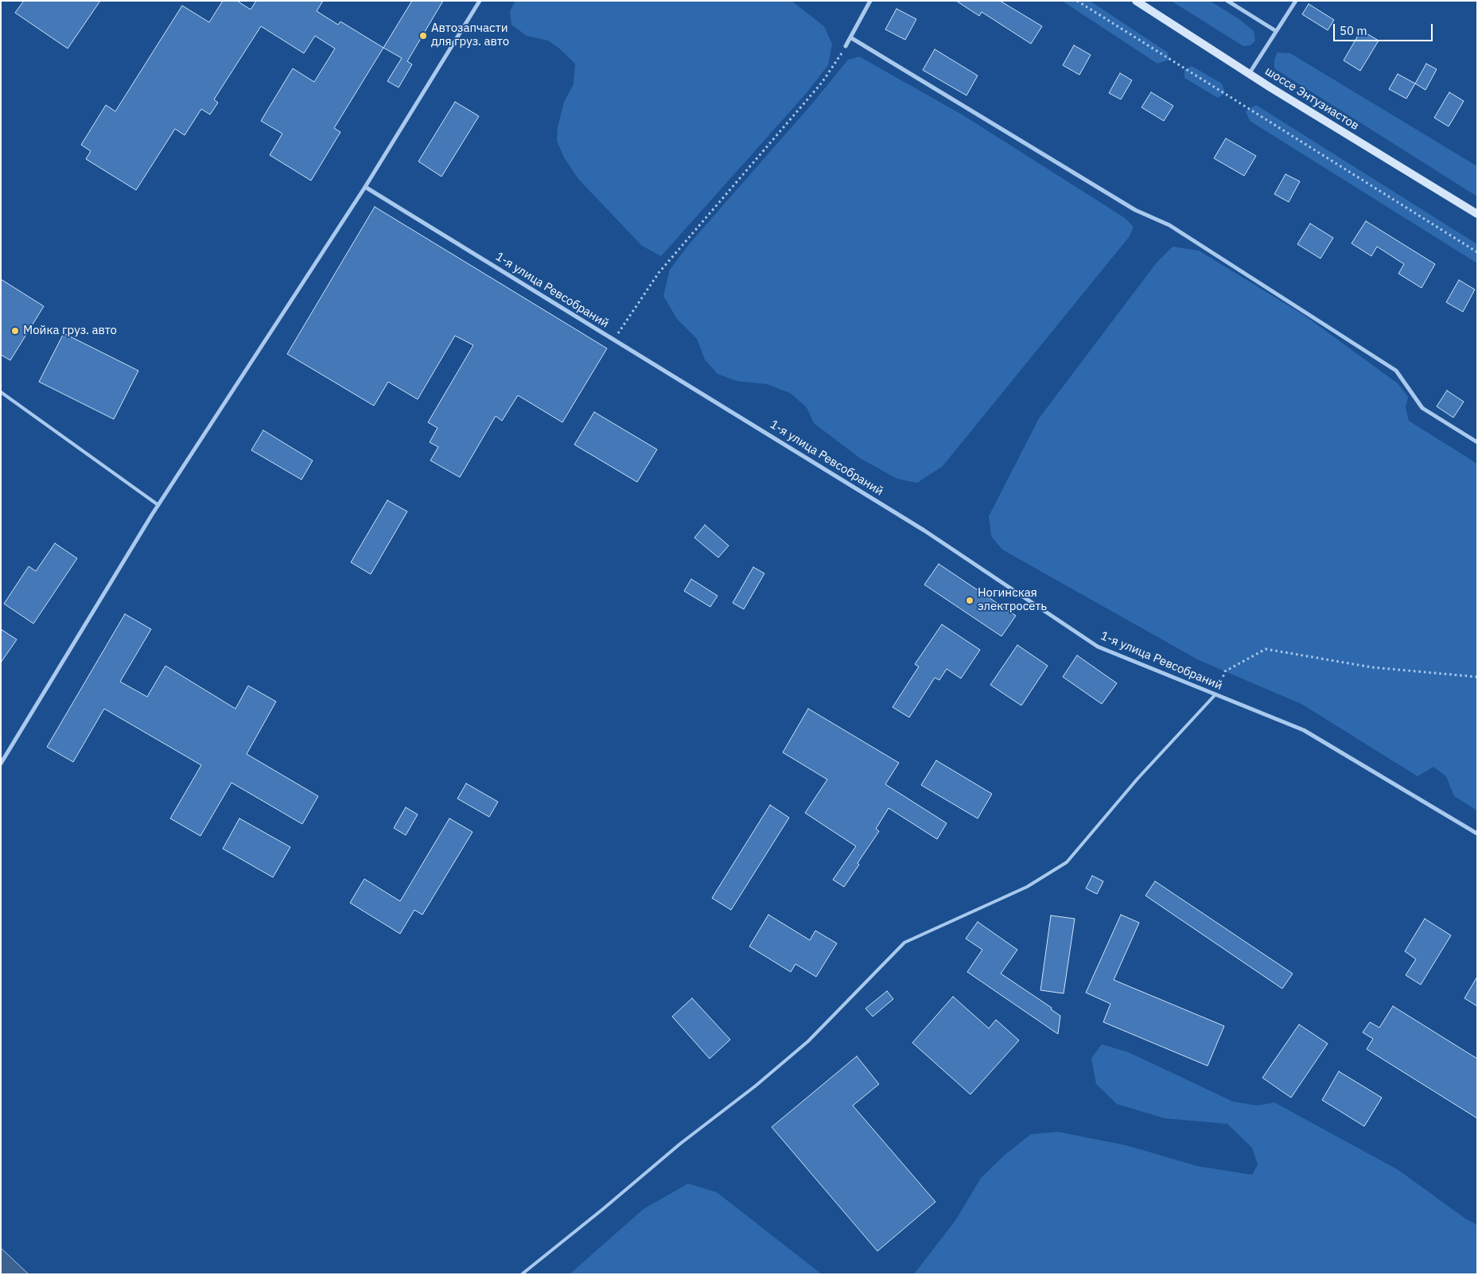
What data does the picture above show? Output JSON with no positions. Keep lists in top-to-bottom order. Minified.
{"streets":{"main road":["шоссе Энтузиастов"],"street":["1-я улица Ревсобраний"]},"places":["Автозапчасти для груз. авто","Мойка груз. авто","Ногинская электросеть"],"scale_bar":"50 m"}
